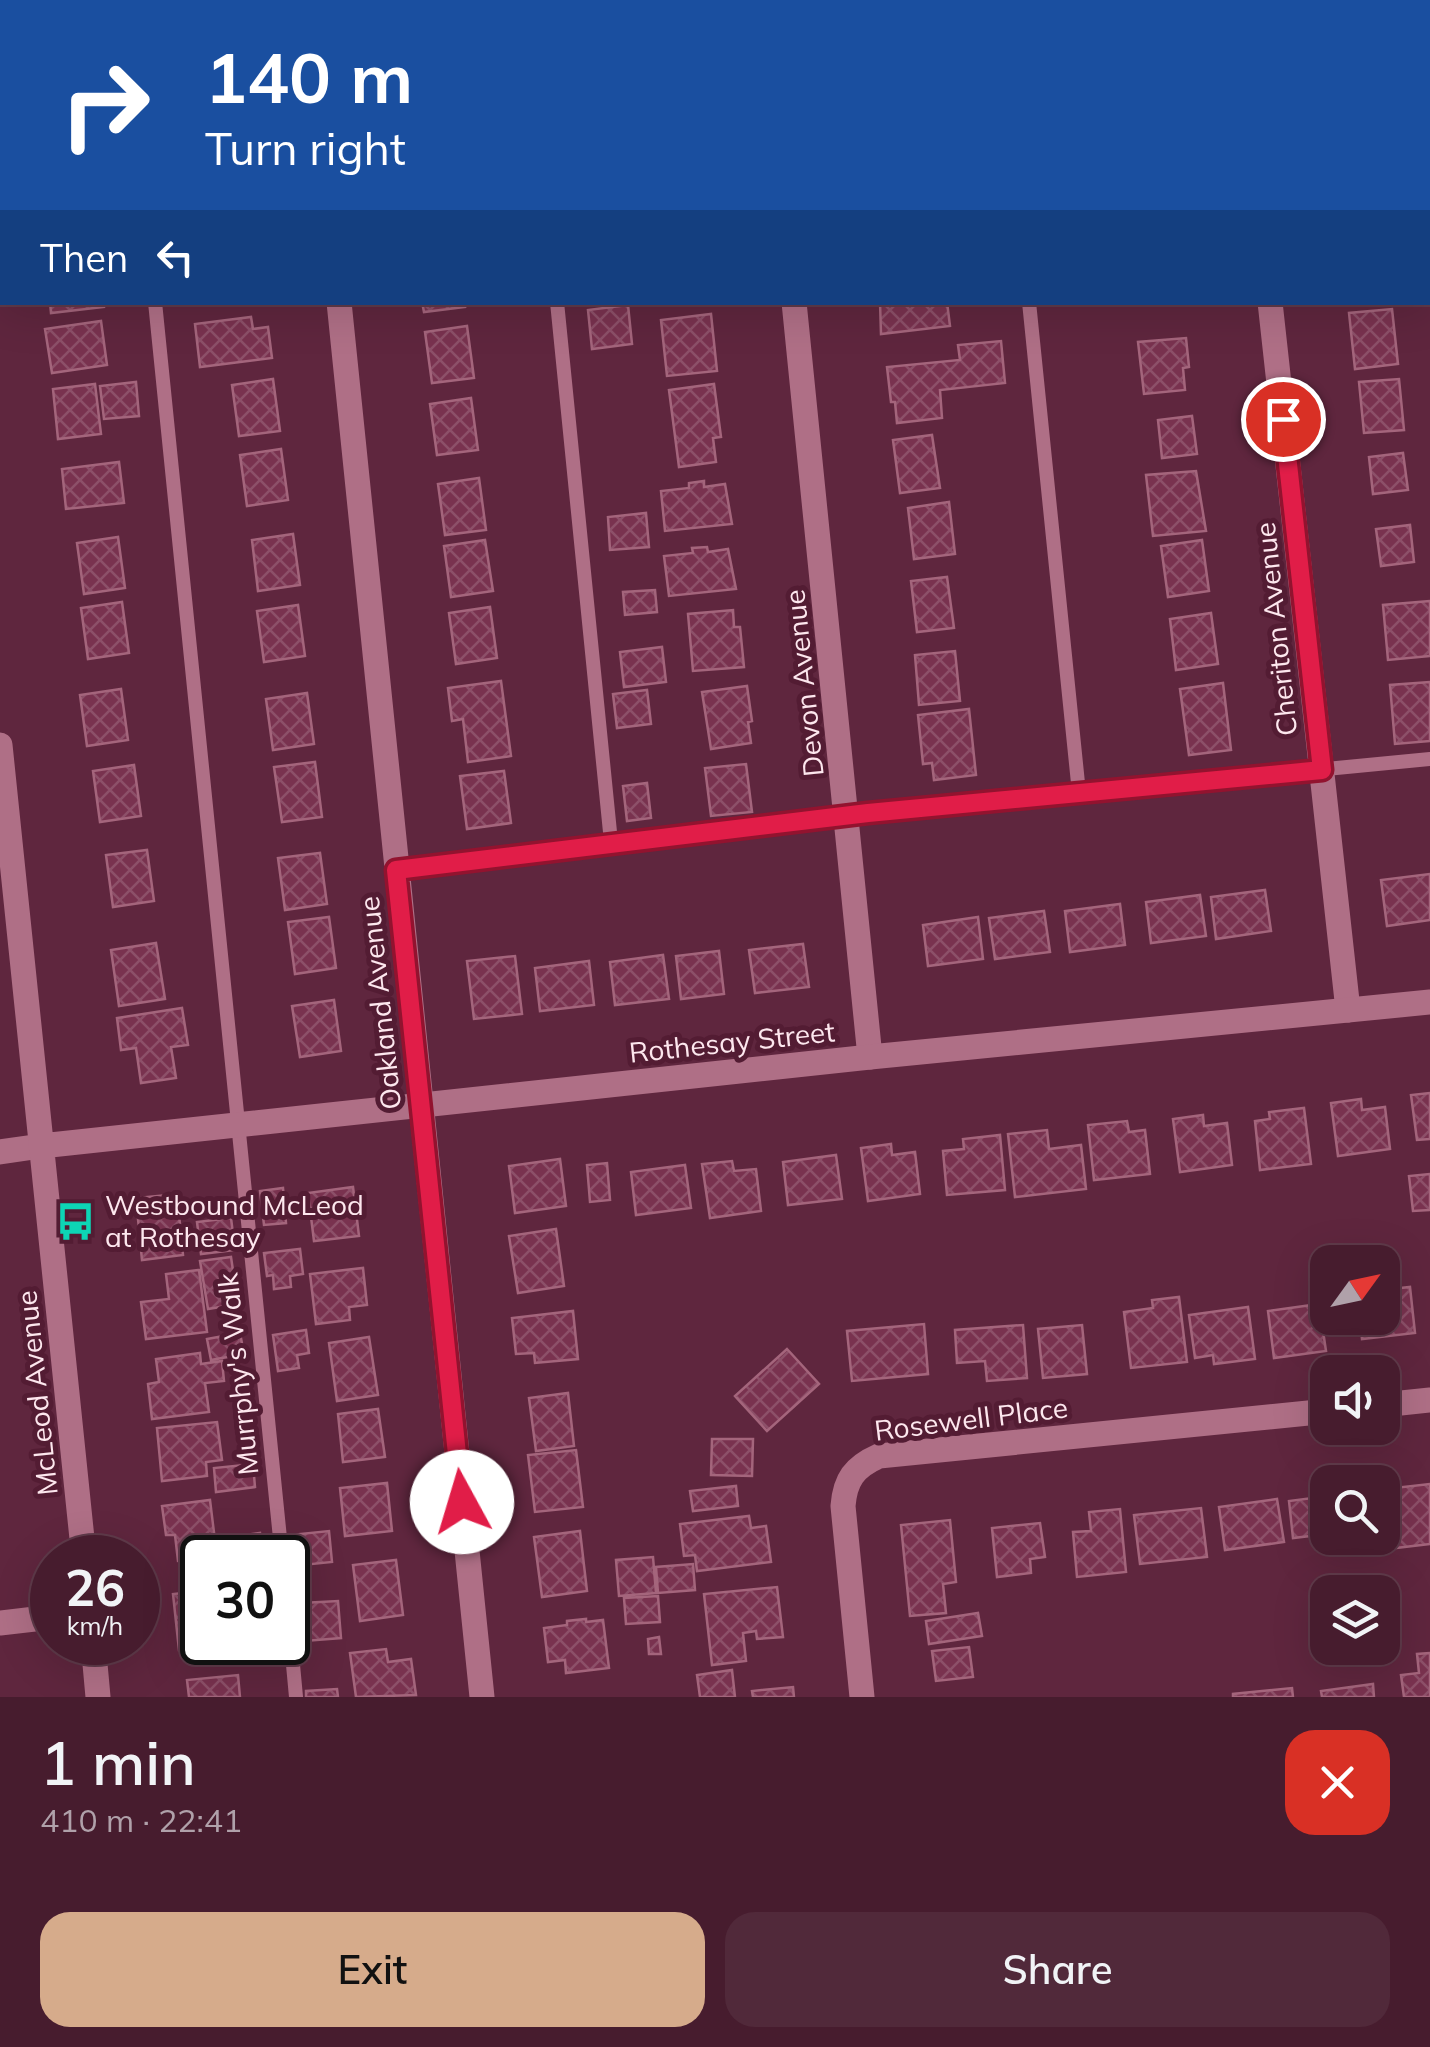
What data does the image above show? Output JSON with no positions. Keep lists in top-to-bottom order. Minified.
{"streets":{"street":["Cheriton Avenue","Devon Avenue","Oakland Avenue","Rothesay Street","McLeod Avenue","Rosewell Place"],"lane":["Murrphy's Walk"]},"crossings":[["Cheriton Avenue","Rothesay Street"],["Devon Avenue","Rothesay Street"],["Oakland Avenue","Rothesay Street"],["Rothesay Street","Murrphy's Walk"],["Rothesay Street","McLeod Avenue"]],"places":{"bus stop":["Westbound McLeod at Rothesay"]},"north":"top right","page":{"turn":["140 m","Turn right"],"then":"Then","speed":"26 km/h","limit":"30","heading":["1 min","410 m · 22:41"],"buttons":["Exit","Share"]}}
